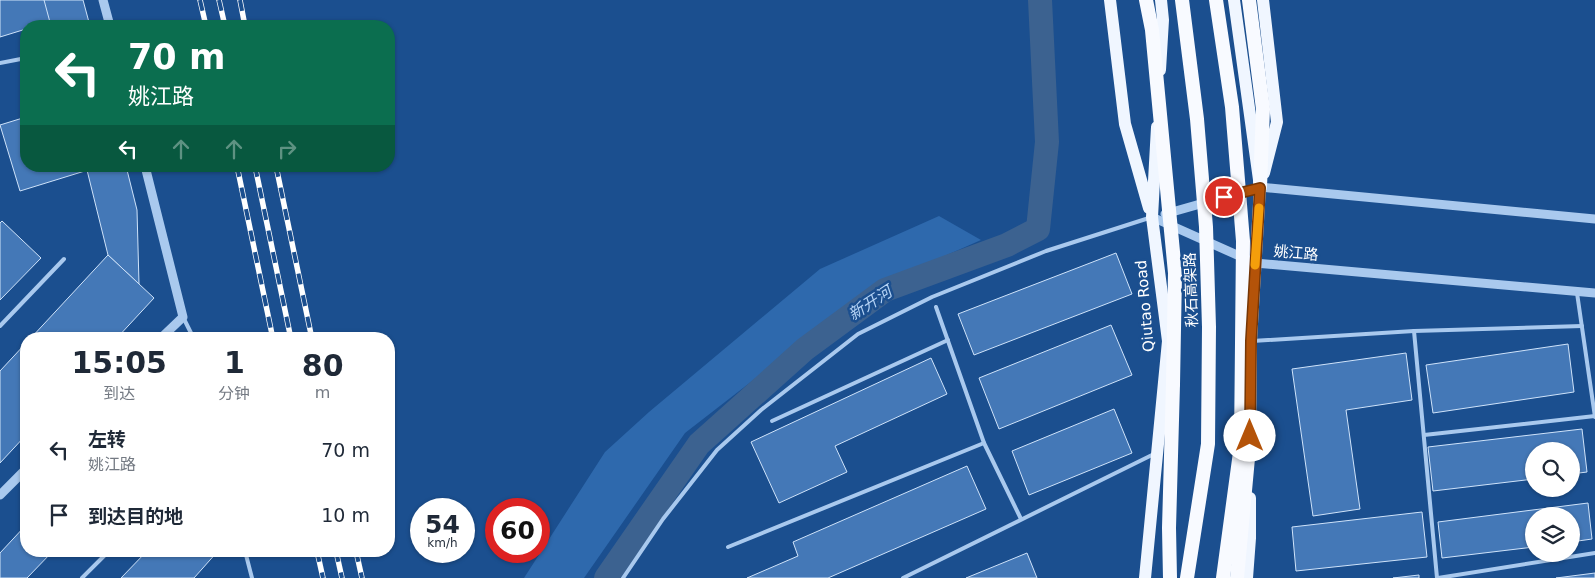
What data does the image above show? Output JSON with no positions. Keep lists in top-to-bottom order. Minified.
{"streets":{"highway":["秋石高架路"],"main road":["Qiutao Road"],"street":["姚江路"]},"crossings":[["姚江路","Qiutao Road"]],"water":["新开河"],"page":{"turn":["70 m","姚江路"],"eta":["15:05","到达","1","分钟","80","m"],"list":[{"name":"左转","note":"姚江路","value":"70 m"},{"name":"到达目的地","value":"10 m"}],"speed":"54 km/h","limit":"60"}}
